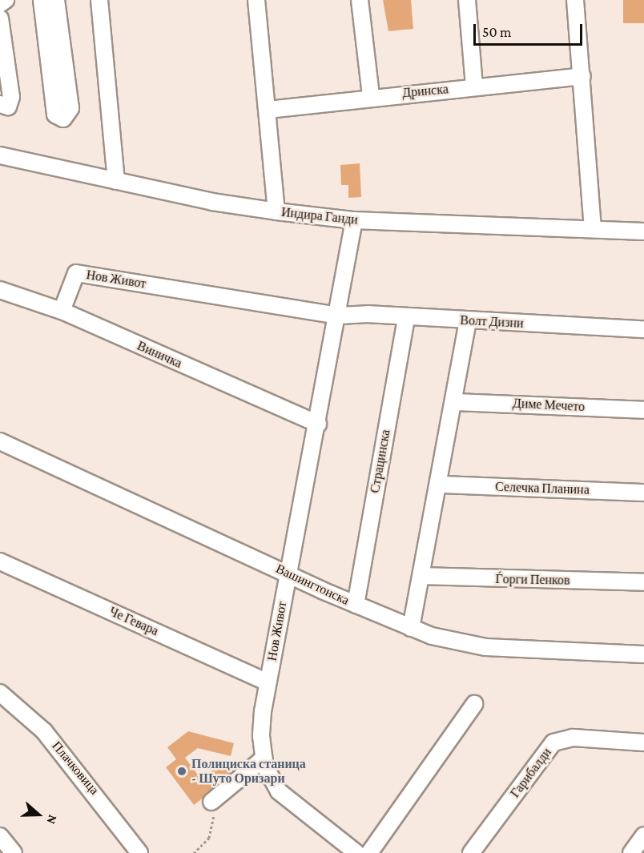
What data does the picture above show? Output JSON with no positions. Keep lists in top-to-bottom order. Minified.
{"streets":{"street":["Дринска","Индира Ганди","Нов Живот","Волт Дизни","Виничка","Диме Мечето","Страцинска","Селечка Планина","Ѓорги Пенков","Вашингтонска","Че Гевара","Плачковица","Гарибалди"]},"crossings":[["Индира Ганди","Нов Живот"],["Нов Живот","Волт Дизни"],["Нов Живот","Виничка"],["Нов Живот","Вашингтонска"],["Нов Живот","Че Гевара"],["Волт Дизни","Страцинска"],["Страцинска","Вашингтонска"]],"places":["Полициска станица - Шуто Оризари"],"scale_bar":"50 m","north":"right"}
